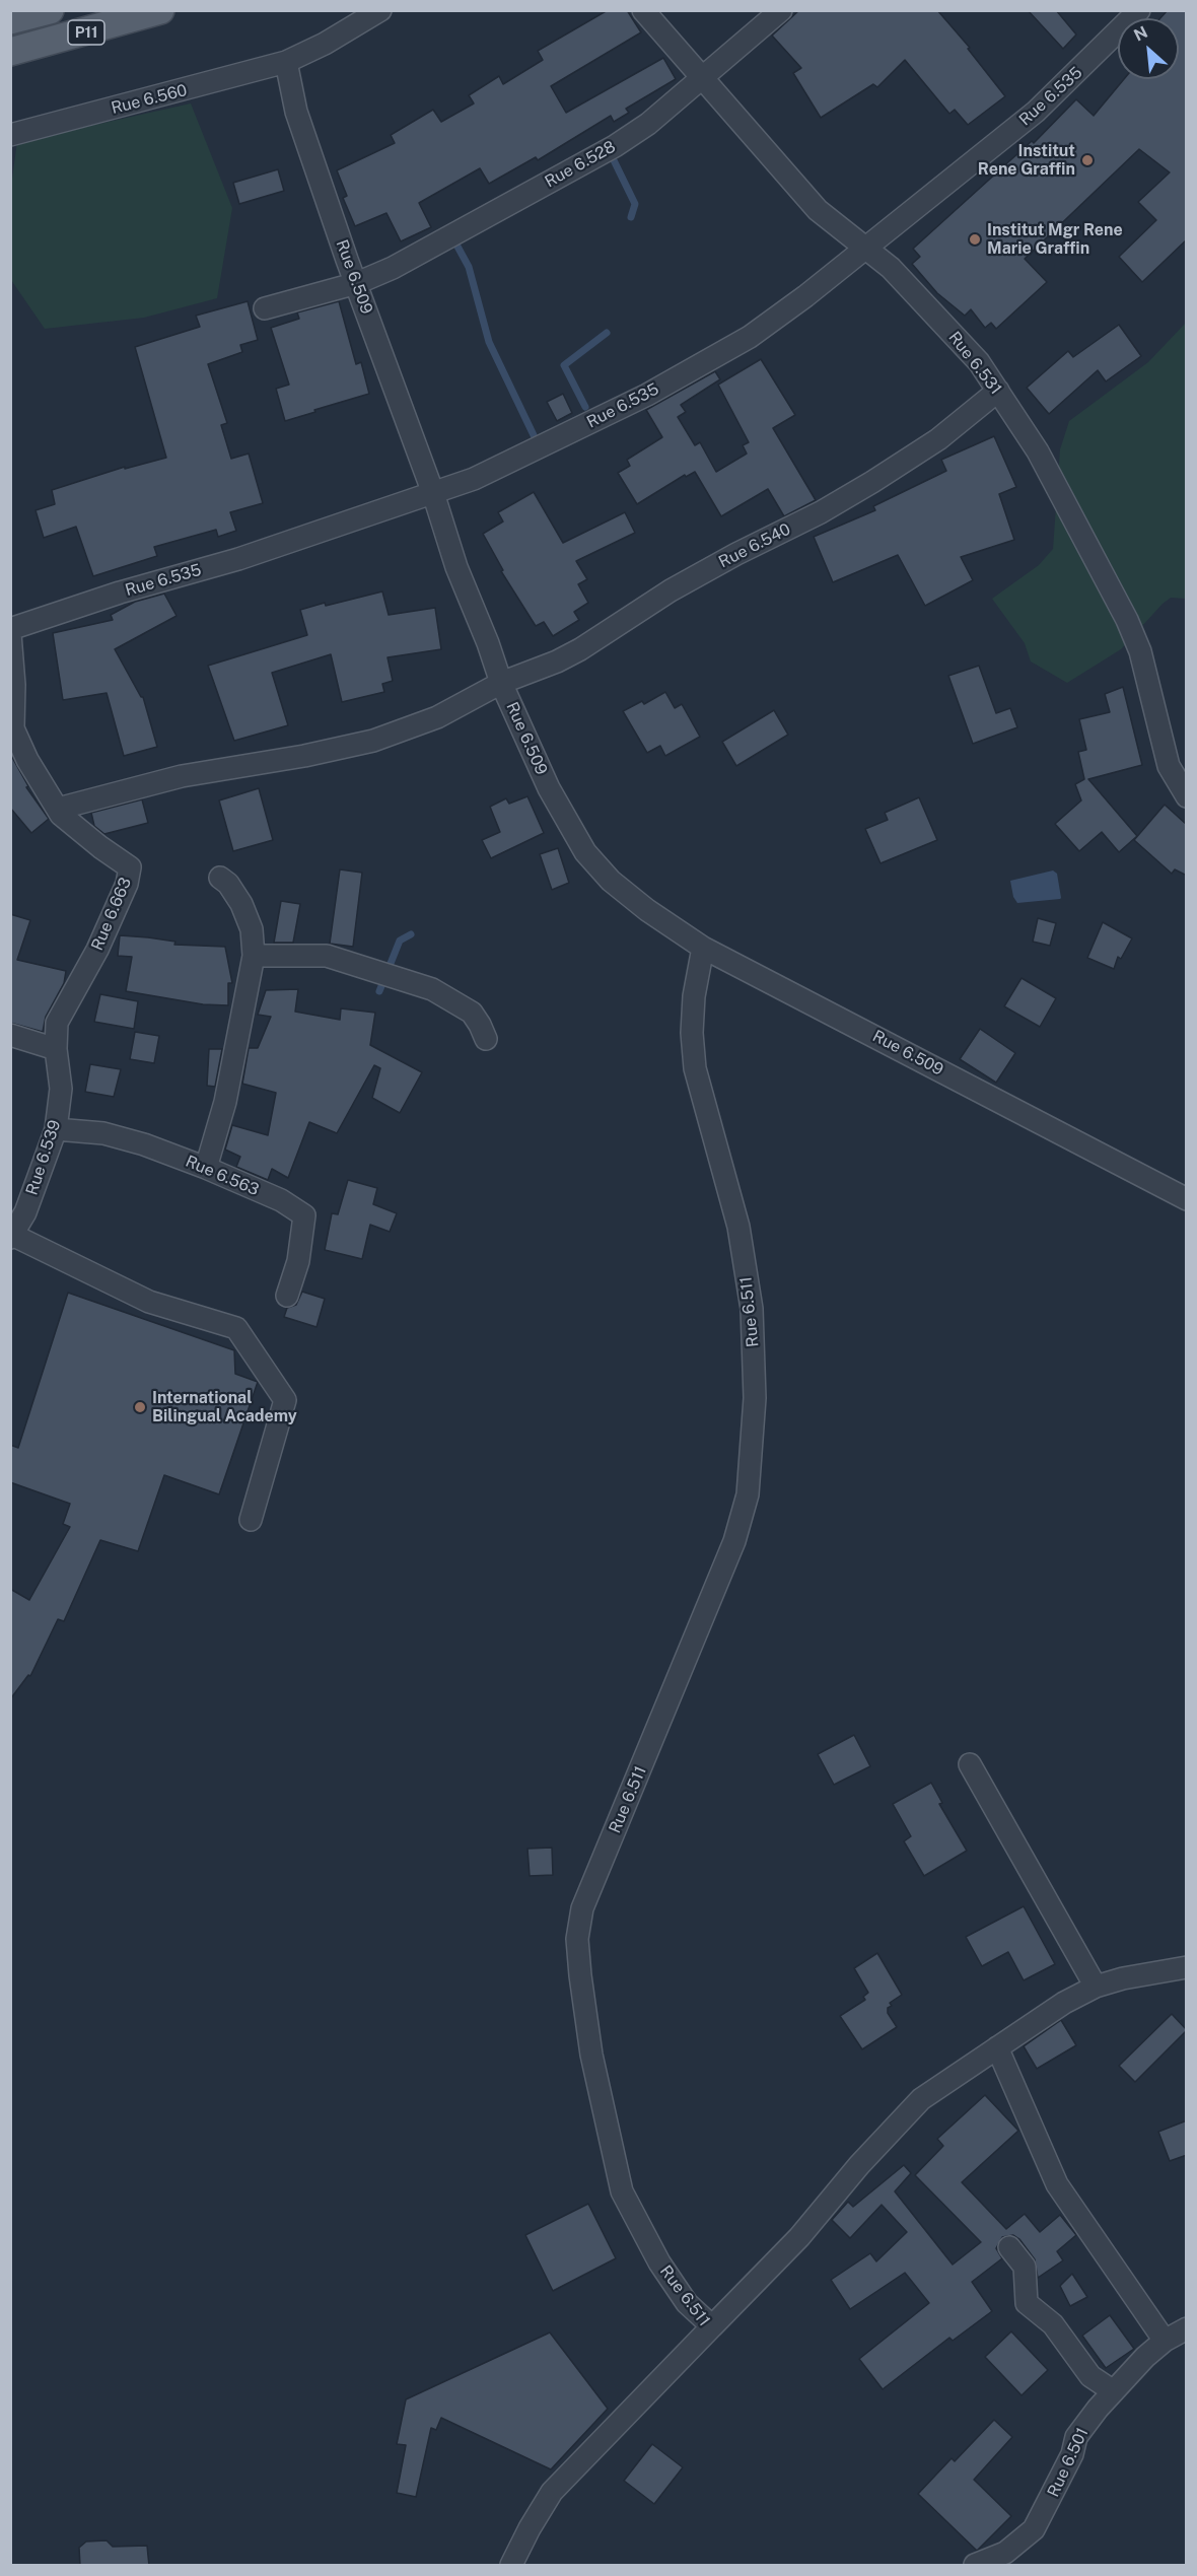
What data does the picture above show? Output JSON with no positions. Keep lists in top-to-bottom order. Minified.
{"streets":{"main road":["P11"],"street":["Rue 6.535","Rue 6.560","Rue 6.528","Rue 6.509","Rue 6.531","Rue 6.540","Rue 6.663","Rue 6.539","Rue 6.563","Rue 6.511","Rue 6.501"]},"crossings":[["Rue 6.535","Rue 6.509"],["Rue 6.535","Rue 6.531"],["Rue 6.560","Rue 6.509"],["Rue 6.528","Rue 6.509"],["Rue 6.528","Rue 6.531"],["Rue 6.509","Rue 6.540"],["Rue 6.509","Rue 6.511"],["Rue 6.531","Rue 6.540"],["Rue 6.540","Rue 6.663"],["Rue 6.663","Rue 6.539"],["Rue 6.539","Rue 6.563"]],"places":["Institut Rene Graffin","Institut Mgr Rene Marie Graffin","International Bilingual Academy"],"north":"top left"}
